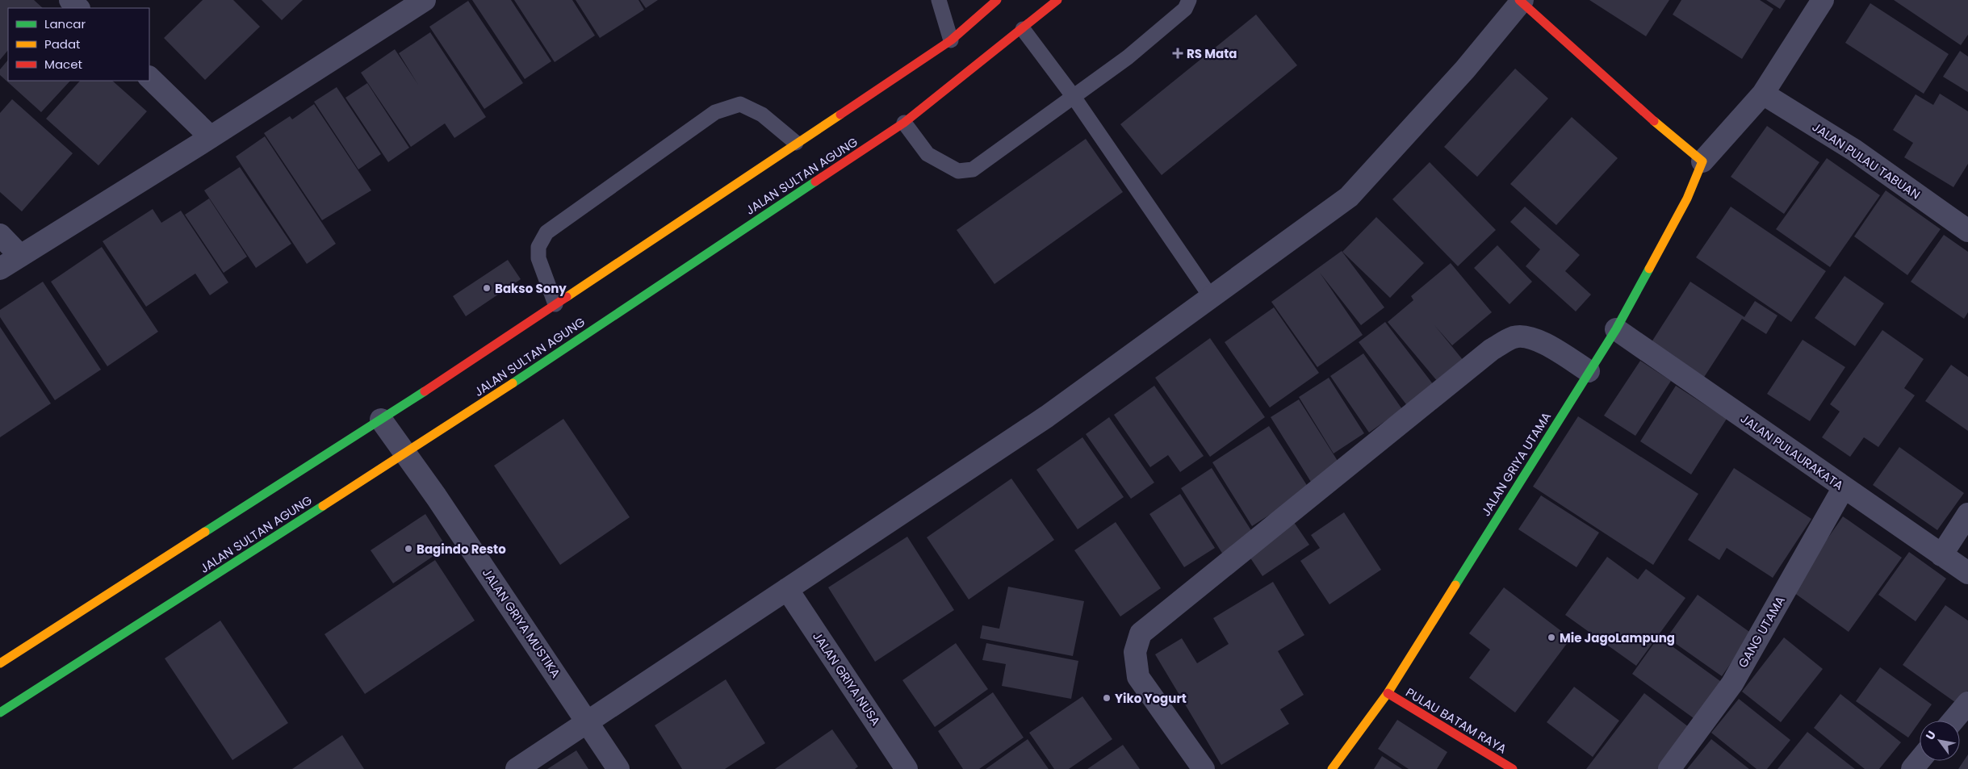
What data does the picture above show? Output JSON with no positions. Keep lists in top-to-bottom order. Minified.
{"streets":{"main road":["JALAN SULTAN AGUNG","JALAN GRIYA UTAMA","PULAU BATAM RAYA"],"street":["JALAN PULAU TABUAN","JALAN PULAURAKATA","JALAN GRIYA MUSTIKA","GANG UTAMA","JALAN GRIYA NUSA"]},"crossings":[["JALAN SULTAN AGUNG","JALAN GRIYA MUSTIKA"],["JALAN PULAURAKATA","JALAN GRIYA UTAMA"],["JALAN PULAURAKATA","GANG UTAMA"],["JALAN GRIYA UTAMA","PULAU BATAM RAYA"]],"places":{"health":["RS Mata"],"other":["Bakso Sony","Bagindo Resto","Mie JagoLampung","Yiko Yogurt"]},"legend":["Lancar","Padat","Macet"],"north":"top left"}
